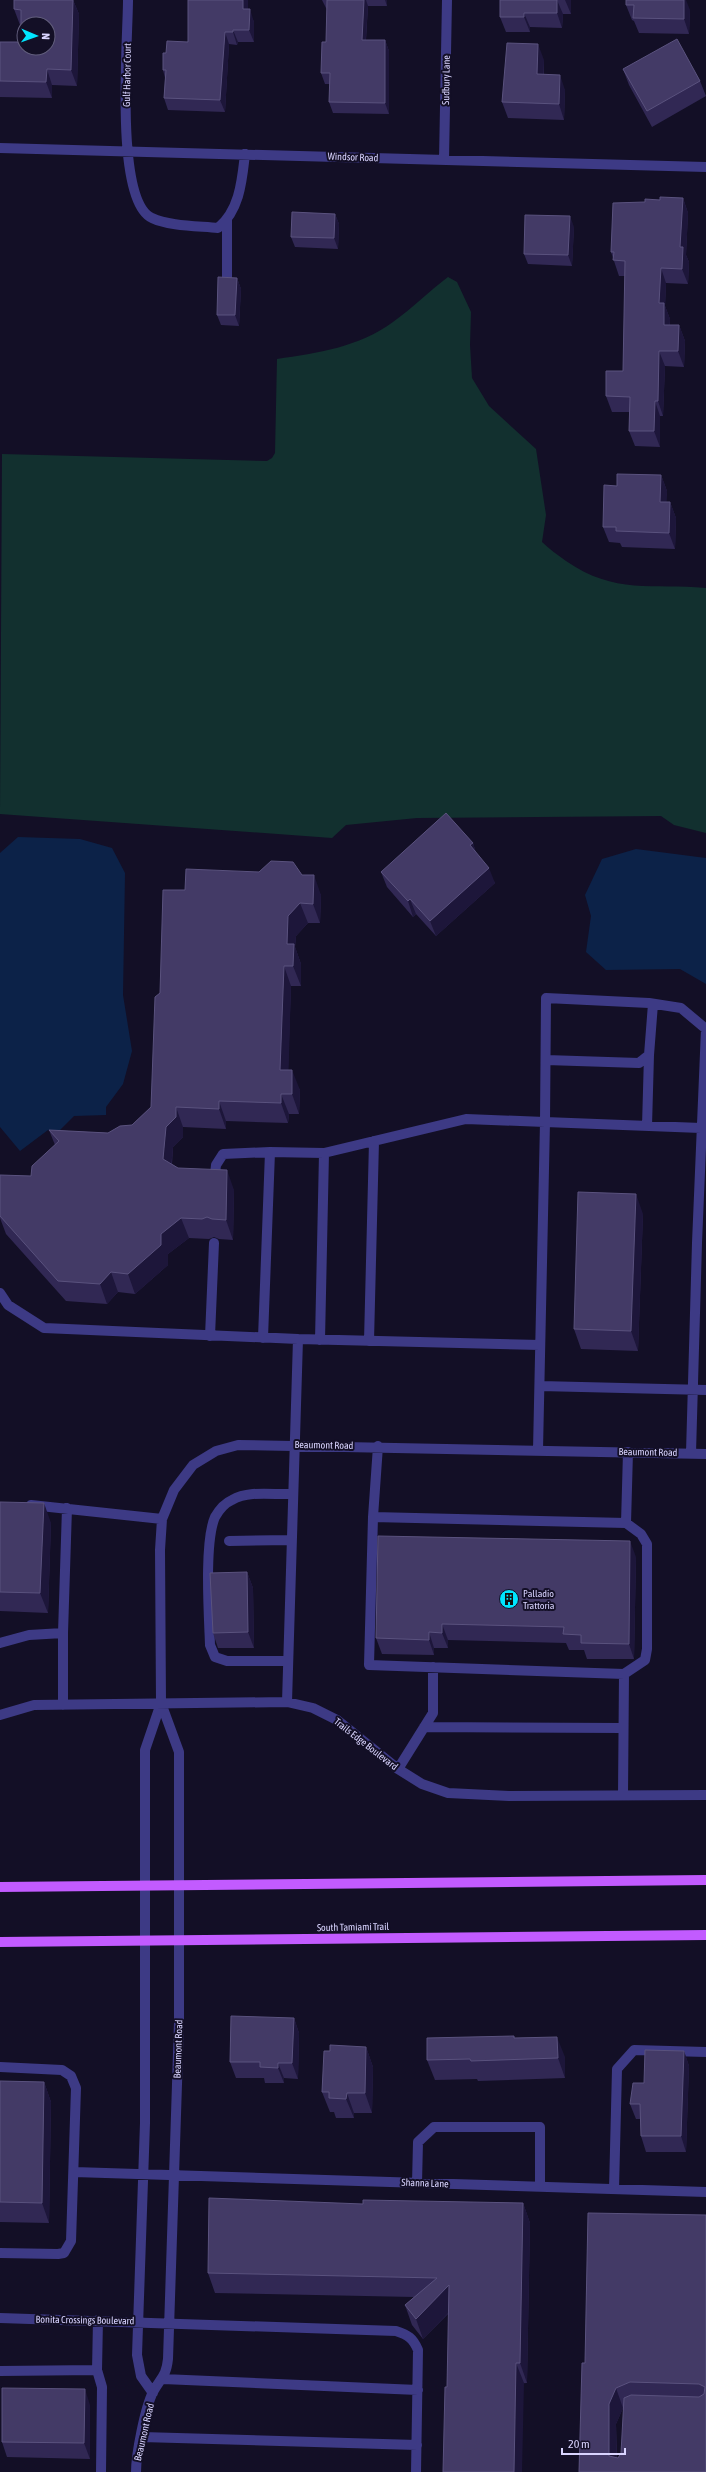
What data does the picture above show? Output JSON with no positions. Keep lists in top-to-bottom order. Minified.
{"streets":{"main road":["South Tamiami Trail"],"street":["Gulf Harbor Court","Sudbury Lane","Windsor Road","Beaumont Road","Trails Edge Boulevard","Shanna Lane","Bonita Crossings Boulevard"]},"crossings":[["Gulf Harbor Court","Windsor Road"],["Sudbury Lane","Windsor Road"],["Beaumont Road","Trails Edge Boulevard"],["Beaumont Road","South Tamiami Trail"],["Beaumont Road","Shanna Lane"],["Beaumont Road","Bonita Crossings Boulevard"]],"places":{"building":["Palladio Trattoria"]},"scale_bar":"20 m","north":"right"}
